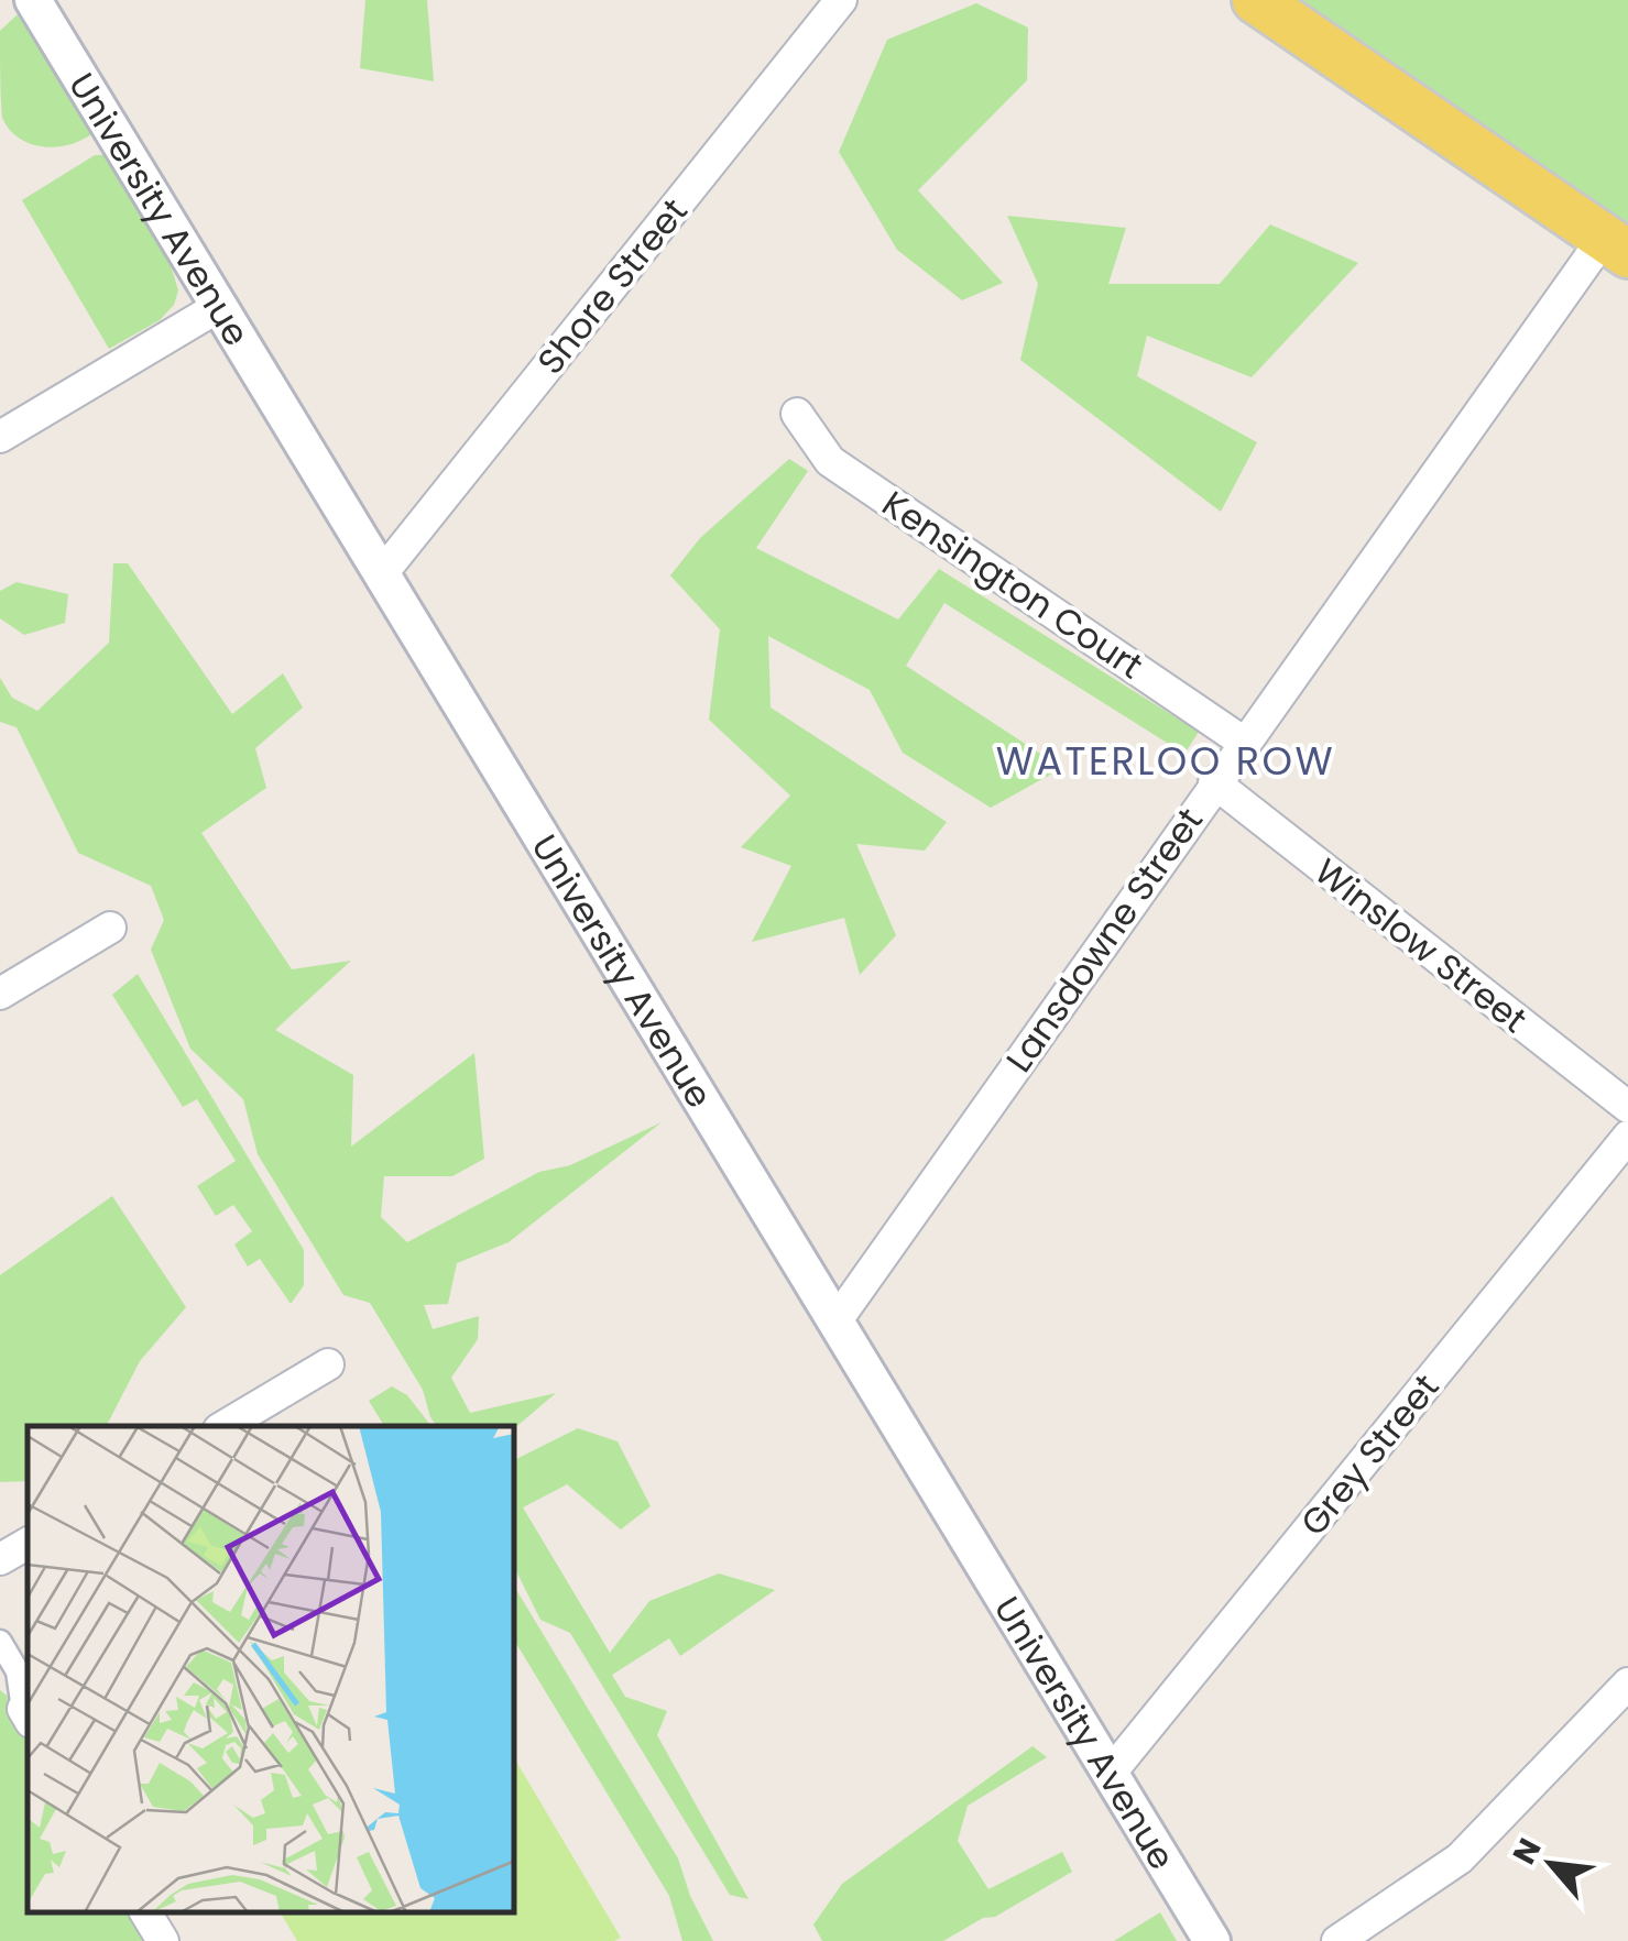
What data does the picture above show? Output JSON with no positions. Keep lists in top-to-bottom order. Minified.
{"streets":{"street":["University Avenue","Shore Street","Kensington Court","Lansdowne Street","Winslow Street","Grey Street"]},"crossings":[["University Avenue","Shore Street"],["University Avenue","Lansdowne Street"],["University Avenue","Grey Street"],["Kensington Court","Lansdowne Street"],["Lansdowne Street","Winslow Street"]],"districts":["WATERLOO ROW"],"north":"top left"}
